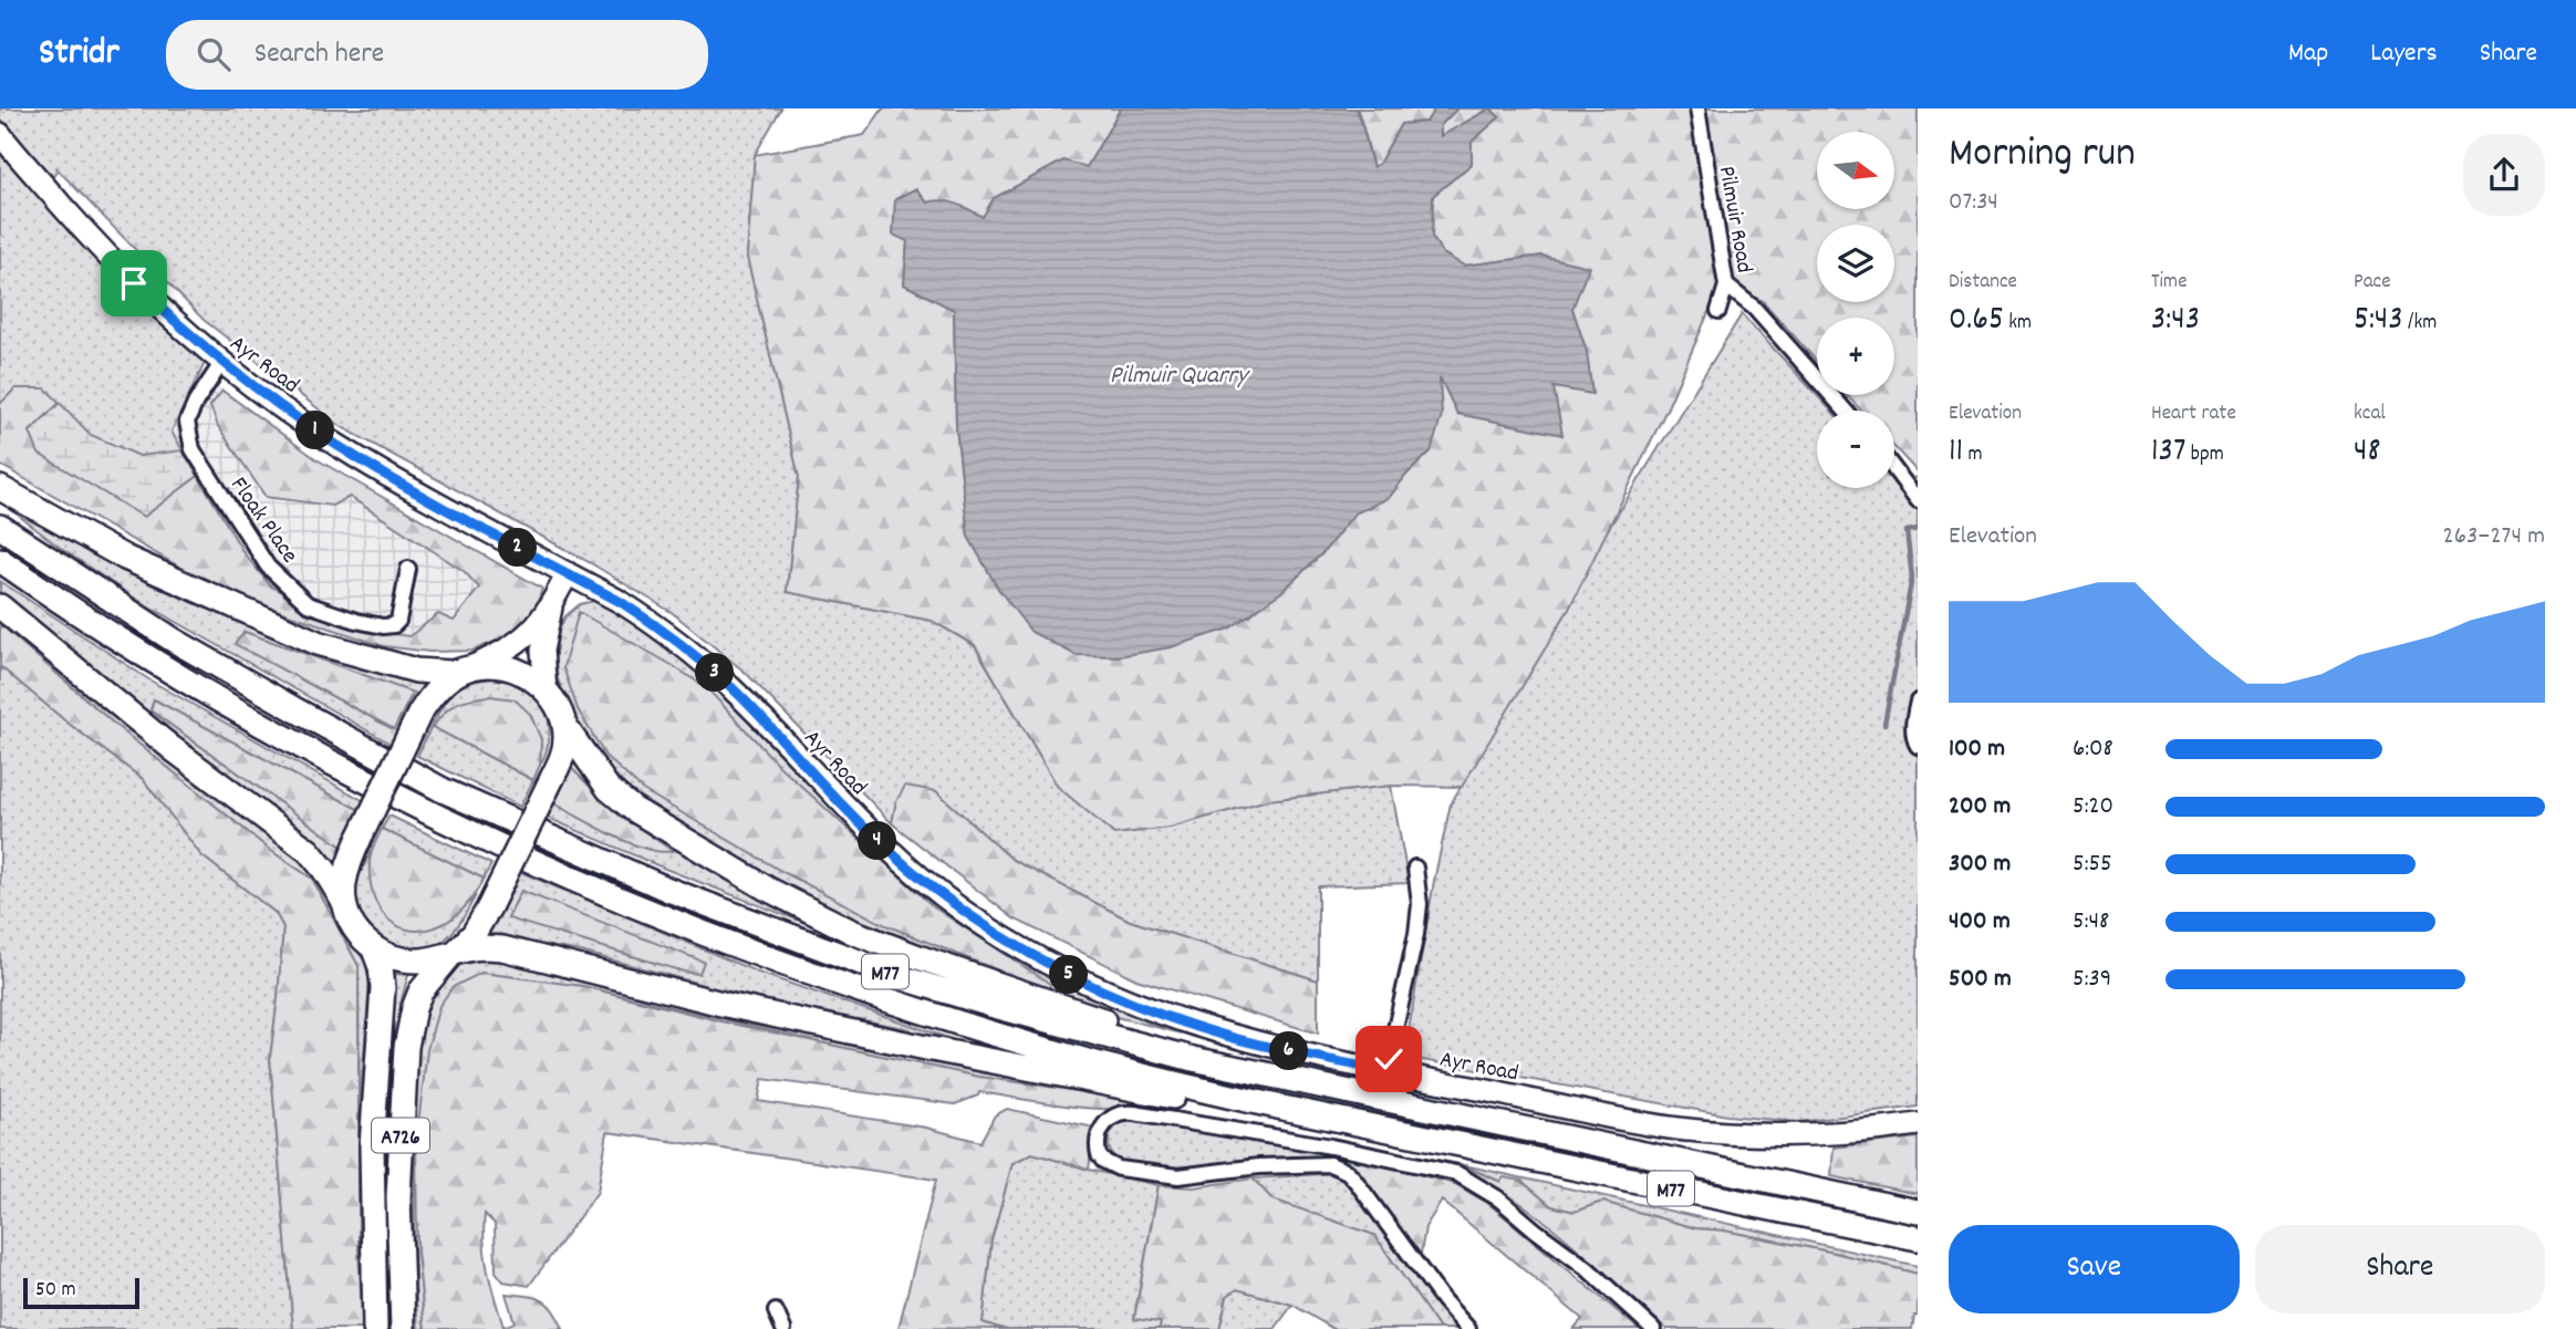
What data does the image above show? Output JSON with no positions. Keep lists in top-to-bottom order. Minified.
{"streets":{"highway":["M77","A726"],"main road":["Ayr Road"],"street":["Pilmuir Road","Floak Place"]},"crossings":[["Ayr Road","Floak Place"],["M77","A726"]],"water":["Pilmuir Quarry"],"scale_bar":"50 m","north":"right","page":{"header":"Stridr","search":"Search here","nav":["Map","Layers","Share"],"heading":["Morning run","07:34"],"map_buttons":["+","−"],"stats":[["Distance","0.65 km"],["Time","3:43"],["Pace","5:43 /km"],["Elevation","11 m"],["Heart rate","137 bpm"],["kcal","48"]],"pins":["1","2","3","4","5","6"],"chart":["Elevation","263–274 m"],"list":[{"name":"100 m","note":"6:08"},{"name":"200 m","note":"5:20"},{"name":"300 m","note":"5:55"},{"name":"400 m","note":"5:48"},{"name":"500 m","note":"5:39"}],"buttons":["Save","Share"],"scale":"50 m"}}
